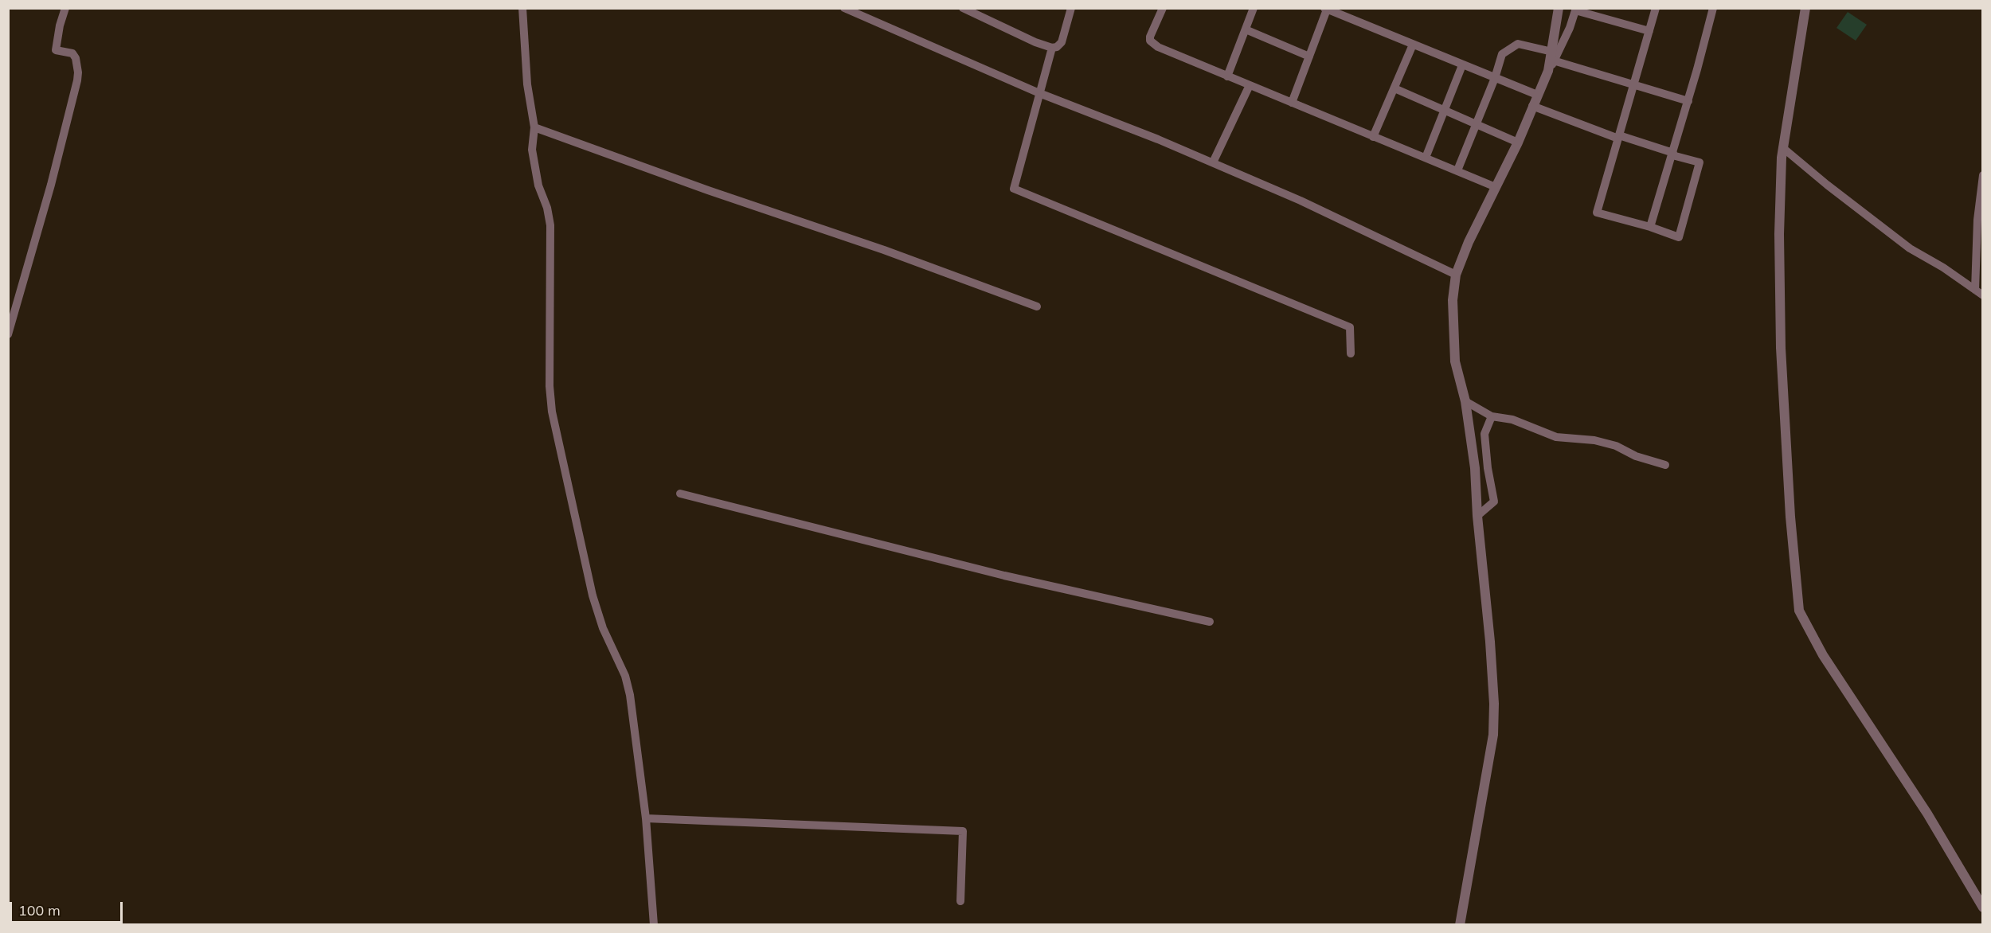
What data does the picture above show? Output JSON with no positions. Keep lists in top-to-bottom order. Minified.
{"scale_bar":"100 m"}
